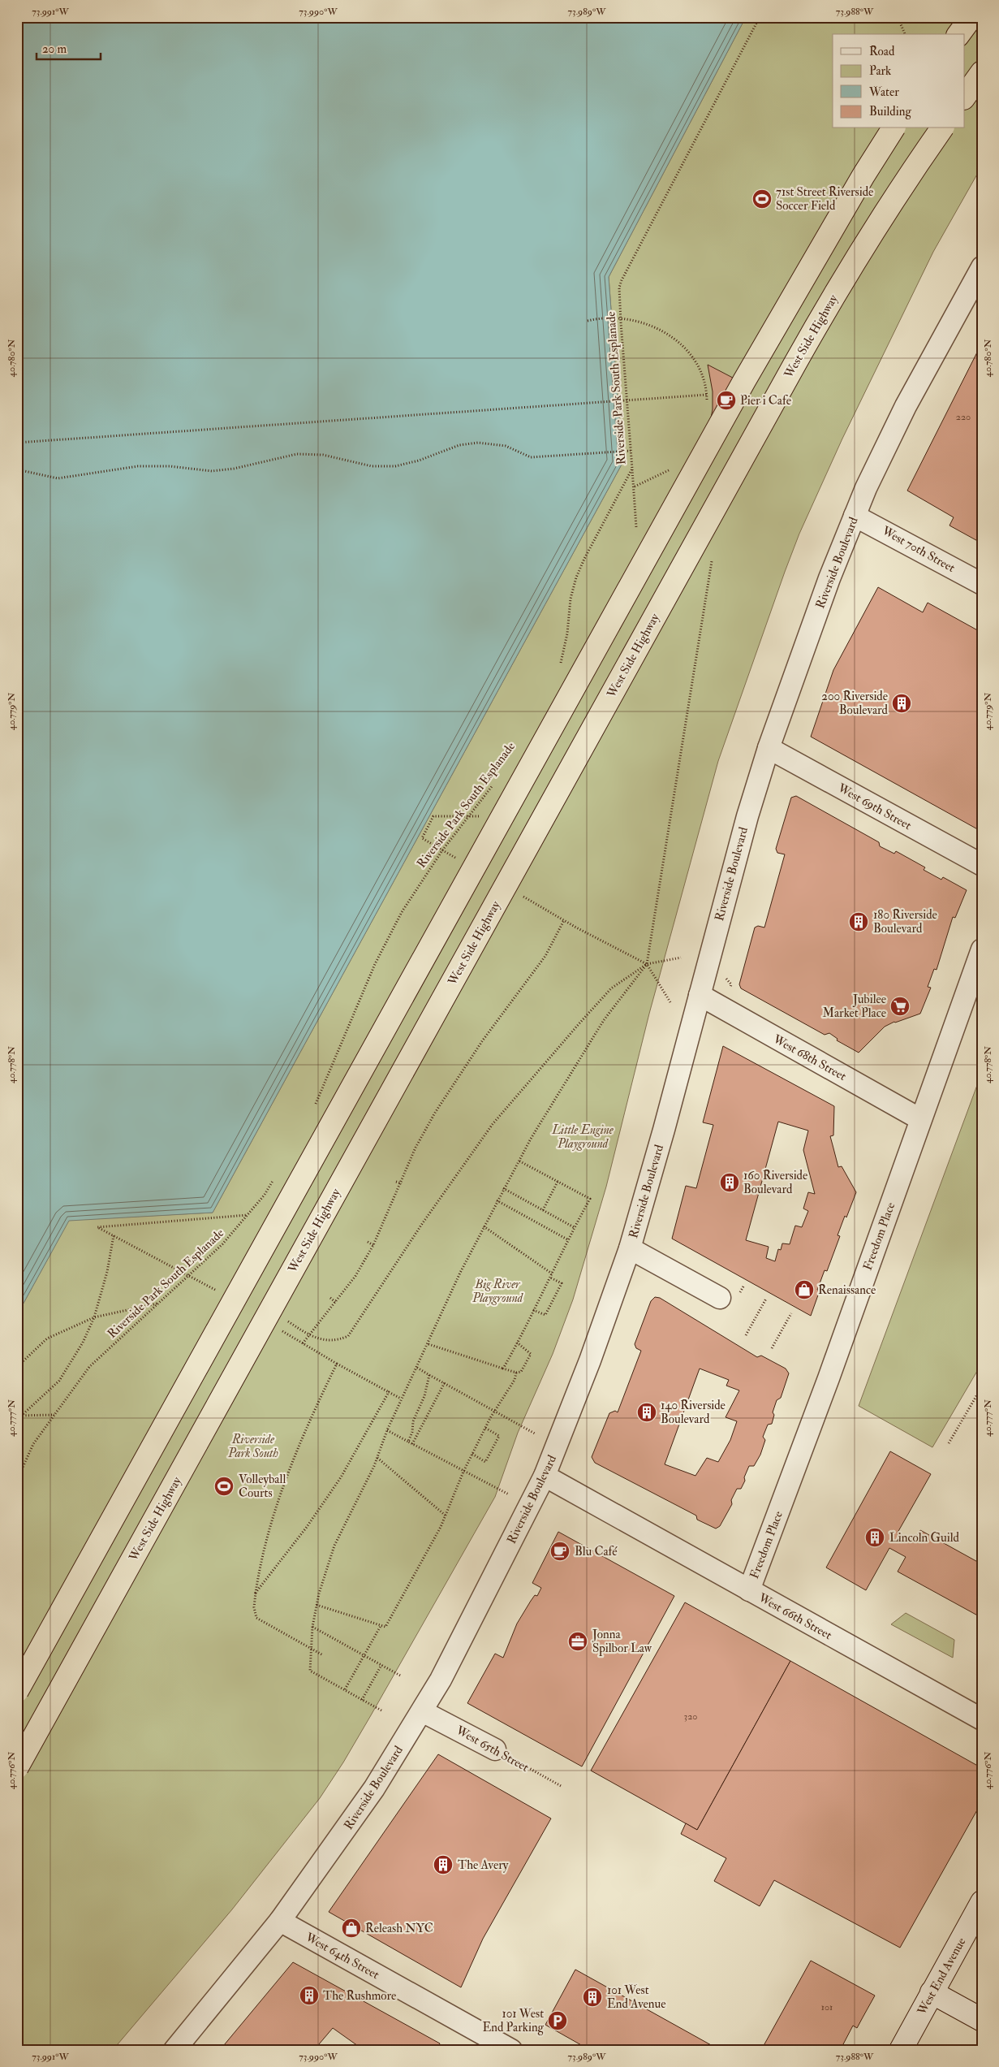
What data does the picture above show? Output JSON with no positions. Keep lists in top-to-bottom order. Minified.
{"streets":{"highway":["West Side Highway"],"main road":["West End Avenue"],"street":["West 70th Street","Riverside Boulevard","West 69th Street","West 68th Street","Freedom Place","West 66th Street","West 65th Street","West 64th Street"],"path":["Riverside Park South Esplanade"]},"crossings":[["West 70th Street","Riverside Boulevard"],["Riverside Boulevard","West 69th Street"],["Riverside Boulevard","West 68th Street"],["Riverside Boulevard","West 66th Street"],["Riverside Boulevard","West 65th Street"],["Riverside Boulevard","West 64th Street"],["West 68th Street","Freedom Place"],["Freedom Place","West 66th Street"]],"parks":["Little Engine Playground","Big River Playground","Riverside Park South"],"places":{"sports":["71st Street Riverside Soccer Field","Volleyball Courts"],"cafe":["Pier i Cafe","Blu Café"],"building":["200 Riverside Boulevard","180 Riverside Boulevard","160 Riverside Boulevard","140 Riverside Boulevard","Lincoln Guild","The Avery","The Rushmore","101 West End Avenue"],"supermarket":["Jubilee Market Place"],"shop":["Renaissance","Releash NYC"],"office":["Jonna Spilbor Law"],"parking":["101 West End Parking"]},"house_numbers":["220","320","101"],"legend":["Road","Park","Water","Building"],"scale_bar":"20 m","coordinates":["73.991°W","73.990°W","73.989°W","73.988°W","40.780°N","40.779°N","40.778°N","40.777°N","40.776°N"]}
